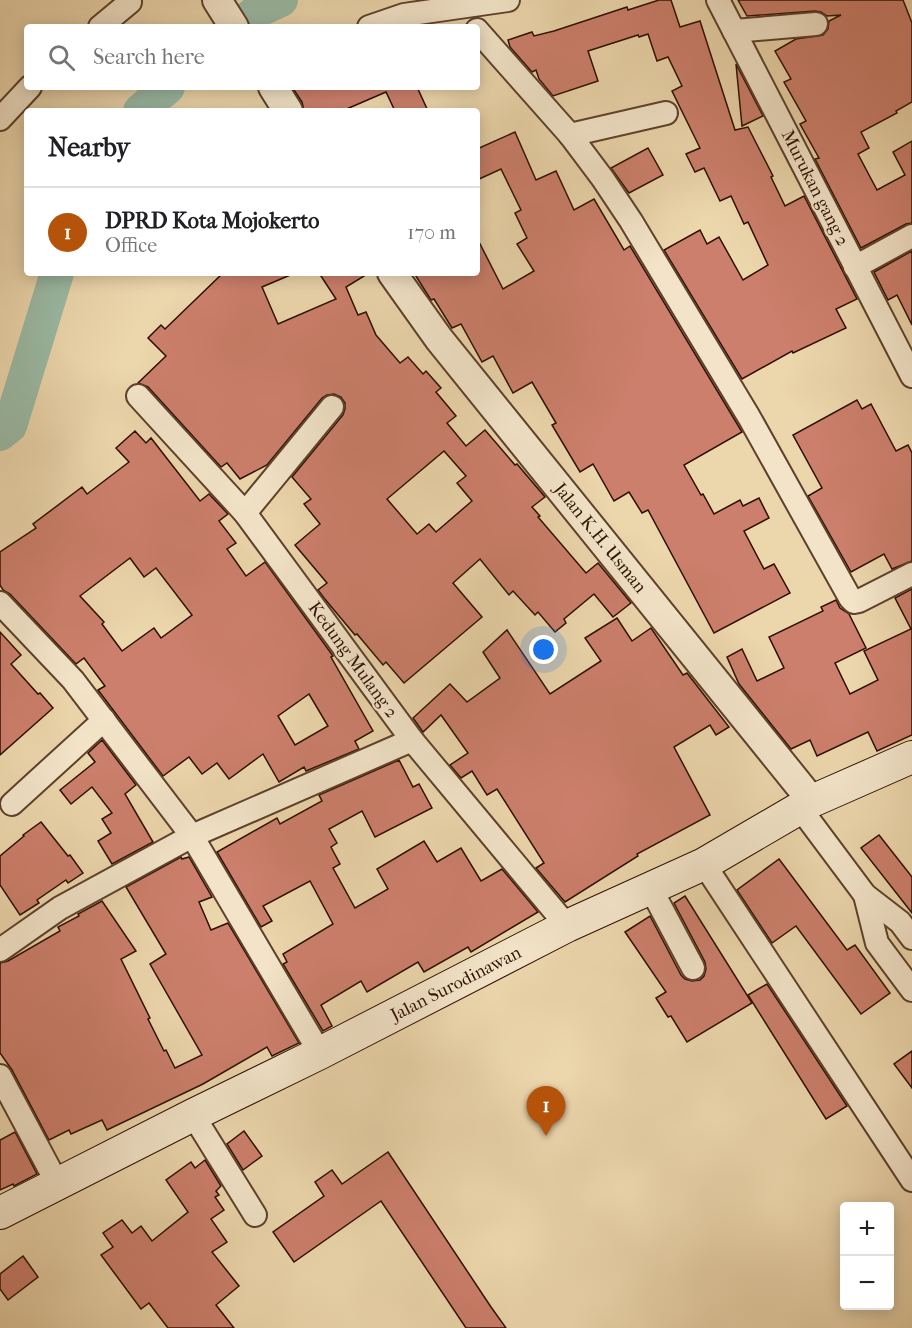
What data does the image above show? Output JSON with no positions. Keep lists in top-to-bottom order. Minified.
{"streets":{"main road":["Jalan Surodinawan"],"street":["Murukan gang 2","Jalan K.H. Usman","Kedung Mulang 2"]},"crossings":[["Jalan K.H. Usman","Jalan Surodinawan"],["Kedung Mulang 2","Jalan Surodinawan"]],"page":{"search":"Search here","heading":"Nearby","list":[{"mark":"1","name":"DPRD Kota Mojokerto","note":"Office","value":"170 m"}],"pins":"1","map_buttons":["+","−"]}}
